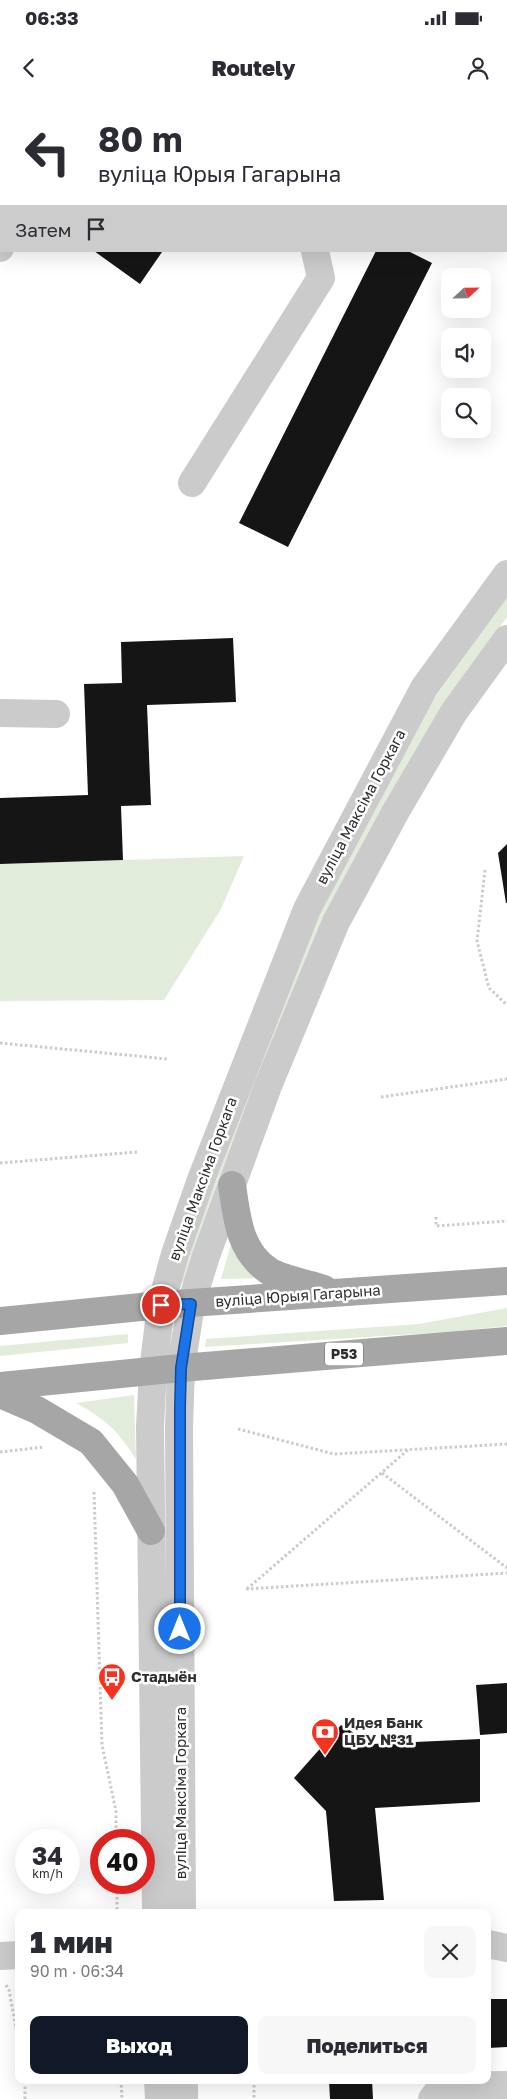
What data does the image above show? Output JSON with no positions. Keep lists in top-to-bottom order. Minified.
{"streets":{"main road":["вуліца Юрыя Гагарына","Р53"],"street":["вуліца Максіма Горкага"]},"crossings":[["вуліца Максіма Горкага","вуліца Юрыя Гагарына"],["вуліца Максіма Горкага","Р53"]],"places":{"bus stop":["Стадыён"],"bank":["Идея Банк ЦБУ №31"]},"north":"right","page":{"status":"06:33","header":"Routely","turn":["80 m","вуліца Юрыя Гагарына"],"then":"Затем","speed":"34 km/h","limit":"40","heading":["1 мин","90 m · 06:34"],"buttons":["Выход","Поделиться"]}}
